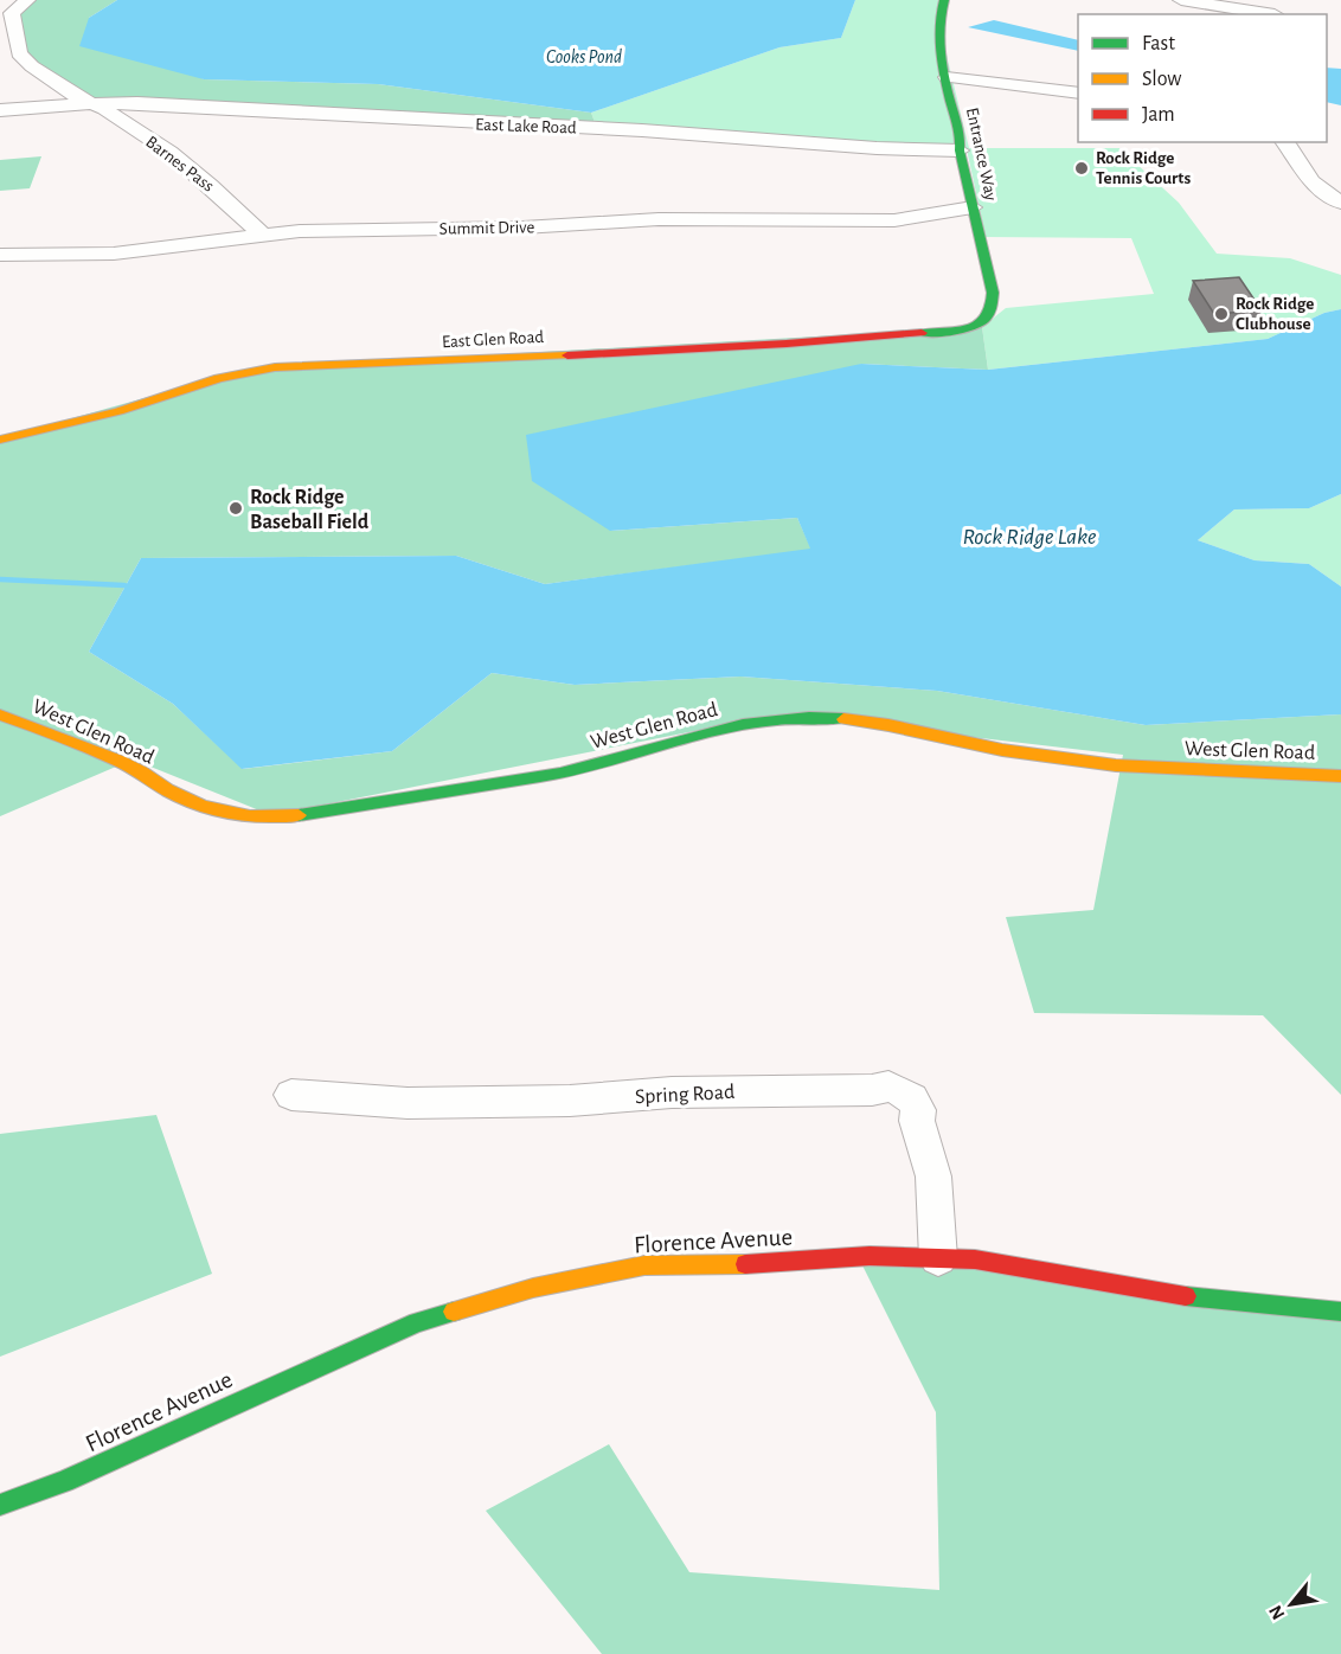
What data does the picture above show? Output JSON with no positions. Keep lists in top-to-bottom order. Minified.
{"streets":{"street":["East Lake Road","Entrance Way","Barnes Pass","Summit Drive","East Glen Road","West Glen Road","Spring Road","Florence Avenue"]},"crossings":[["East Lake Road","Entrance Way"],["East Lake Road","Barnes Pass"],["Entrance Way","Summit Drive"],["Entrance Way","East Glen Road"],["Barnes Pass","Summit Drive"],["Spring Road","Florence Avenue"]],"water":["Cooks Pond","Rock Ridge Lake"],"places":["Rock Ridge Tennis Courts","Rock Ridge Clubhouse","Rock Ridge Baseball Field"],"legend":["Fast","Slow","Jam"],"north":"bottom left"}
